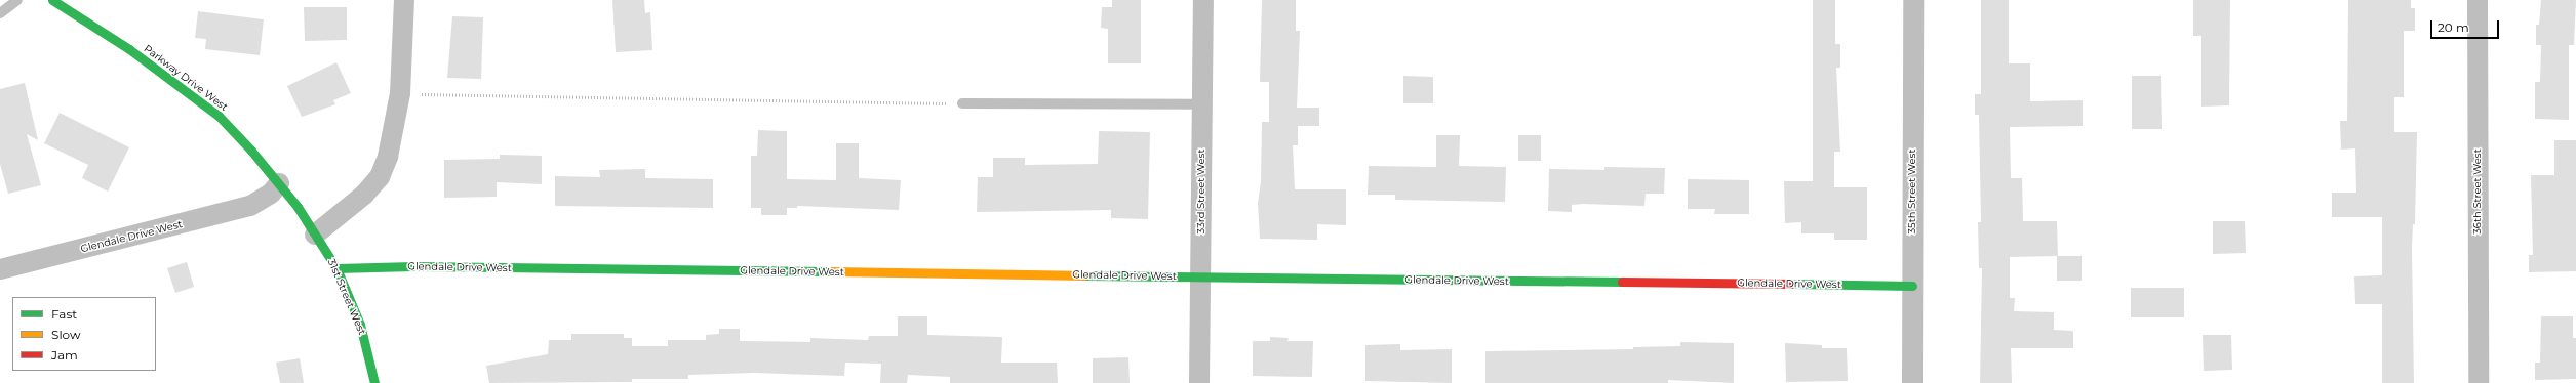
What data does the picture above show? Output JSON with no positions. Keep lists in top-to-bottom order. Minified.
{"streets":{"street":["Parkway Drive West","33rd Street West","35th Street West","36th Street West","Glendale Drive West","31st Street West"]},"crossings":[["Parkway Drive West","Glendale Drive West"],["Parkway Drive West","31st Street West"],["33rd Street West","Glendale Drive West"],["35th Street West","Glendale Drive West"],["Glendale Drive West","31st Street West"]],"legend":["Fast","Slow","Jam"],"scale_bar":"20 m"}
